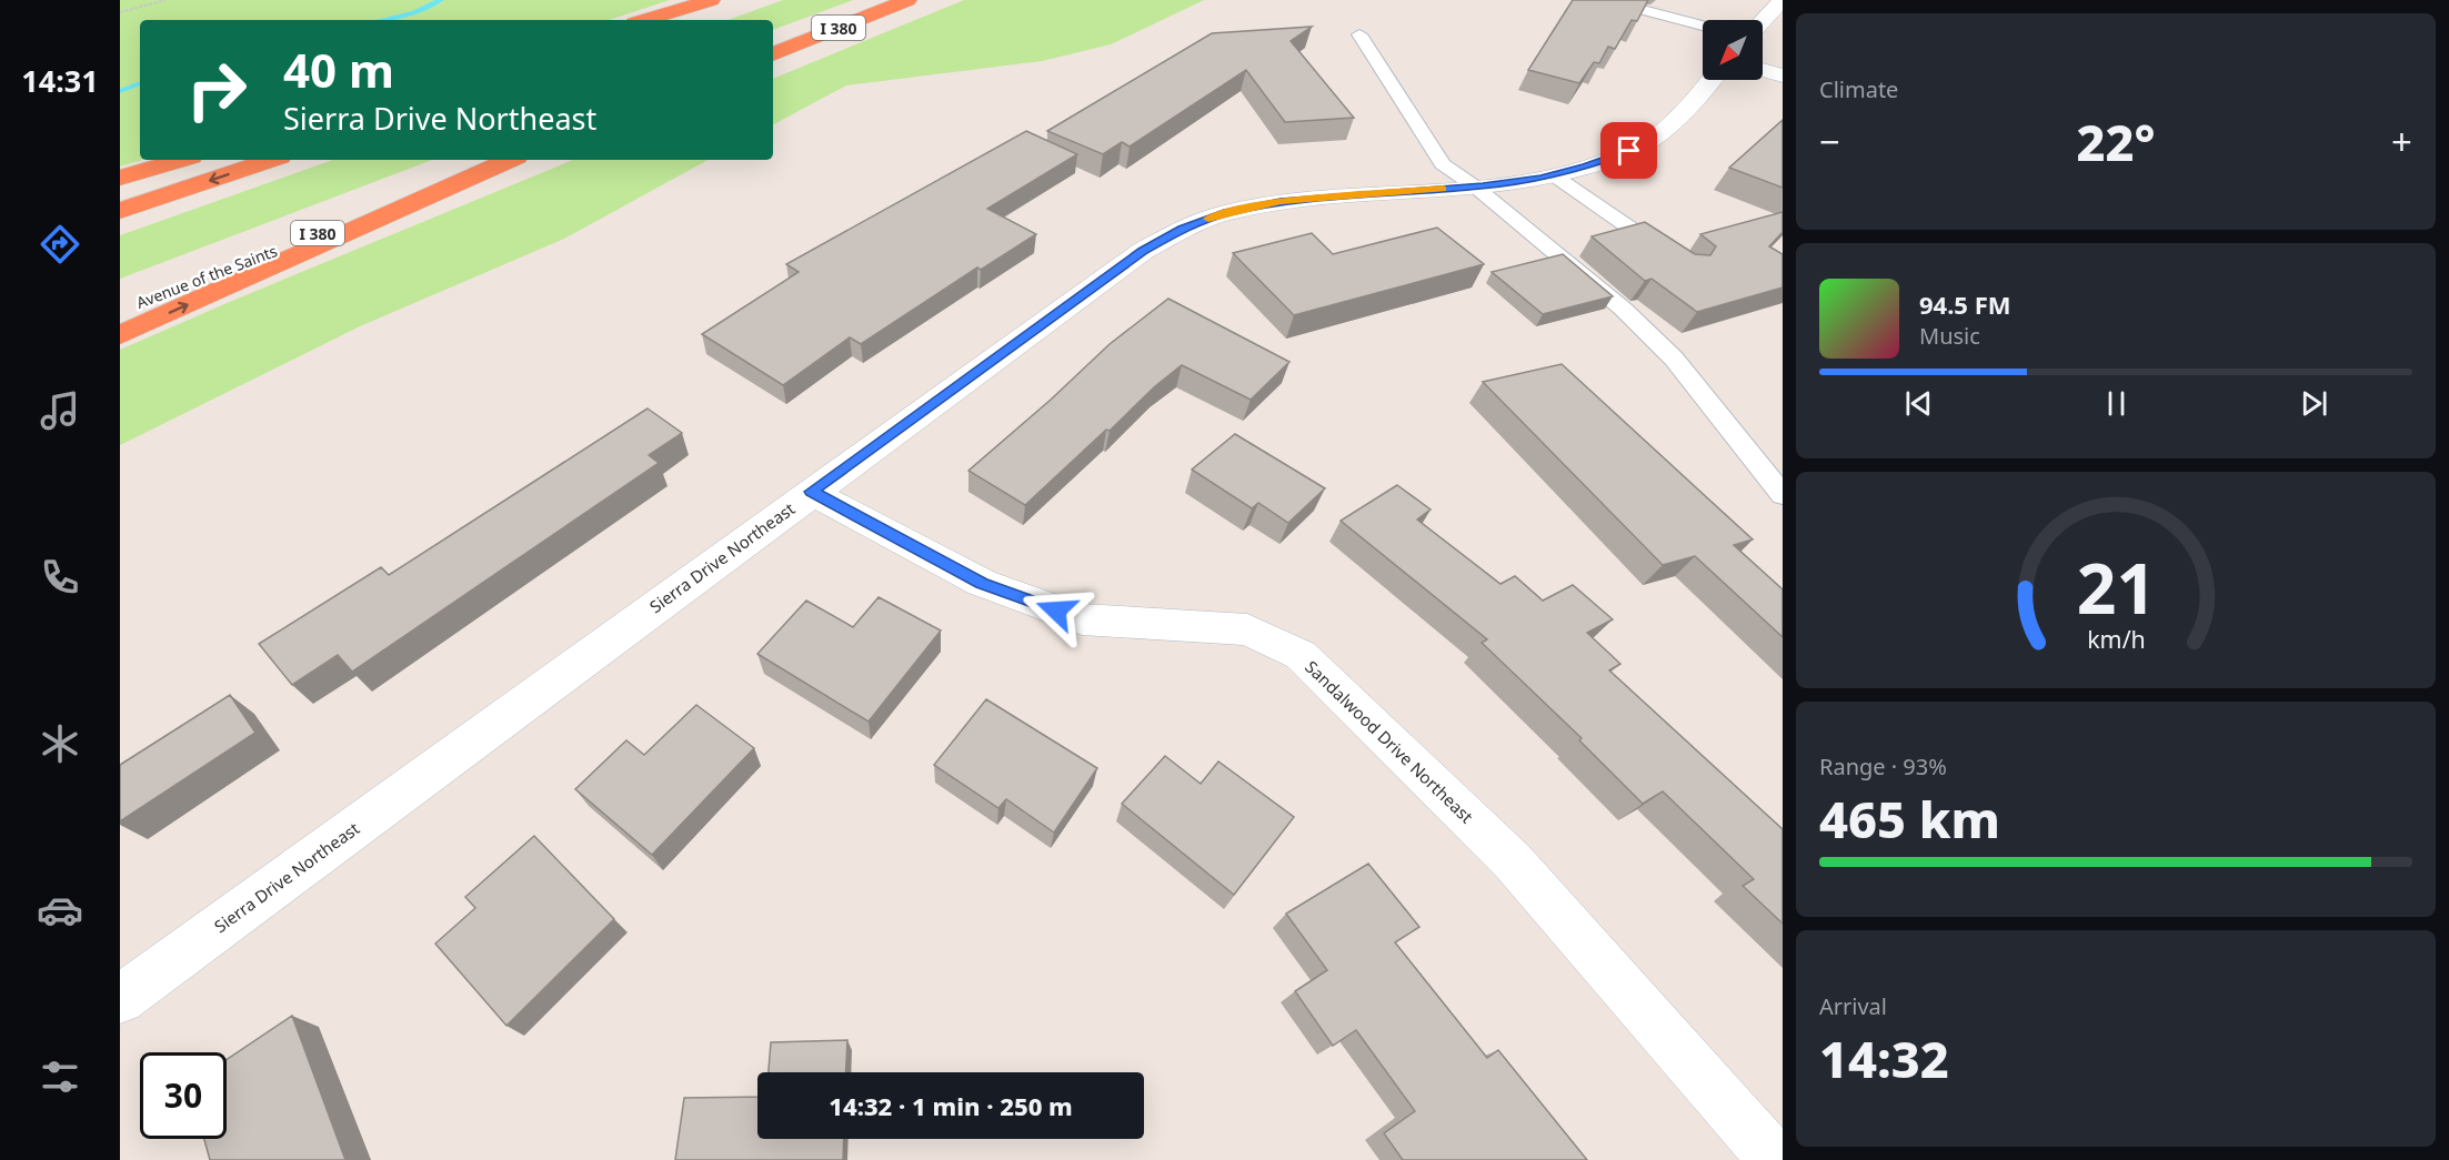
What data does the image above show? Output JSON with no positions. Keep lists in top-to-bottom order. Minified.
{"streets":{"highway":["I 380","Avenue of the Saints"],"street":["Sierra Drive Northeast","Sandalwood Drive Northeast"]},"crossings":[["Sierra Drive Northeast","Sandalwood Drive Northeast"]],"north":"bottom left","page":{"tabs":"14:31","tile":["Climate",["Range · 93%","465 km"],["Arrival","14:32"]],"turn":["40 m","Sierra Drive Northeast"],"heat":["−","22°","+"],"song":["94.5 FM","Music"],"limit":"30","trip":"14:32 · 1 min · 250 m","gauge":["21","km/h"]}}
